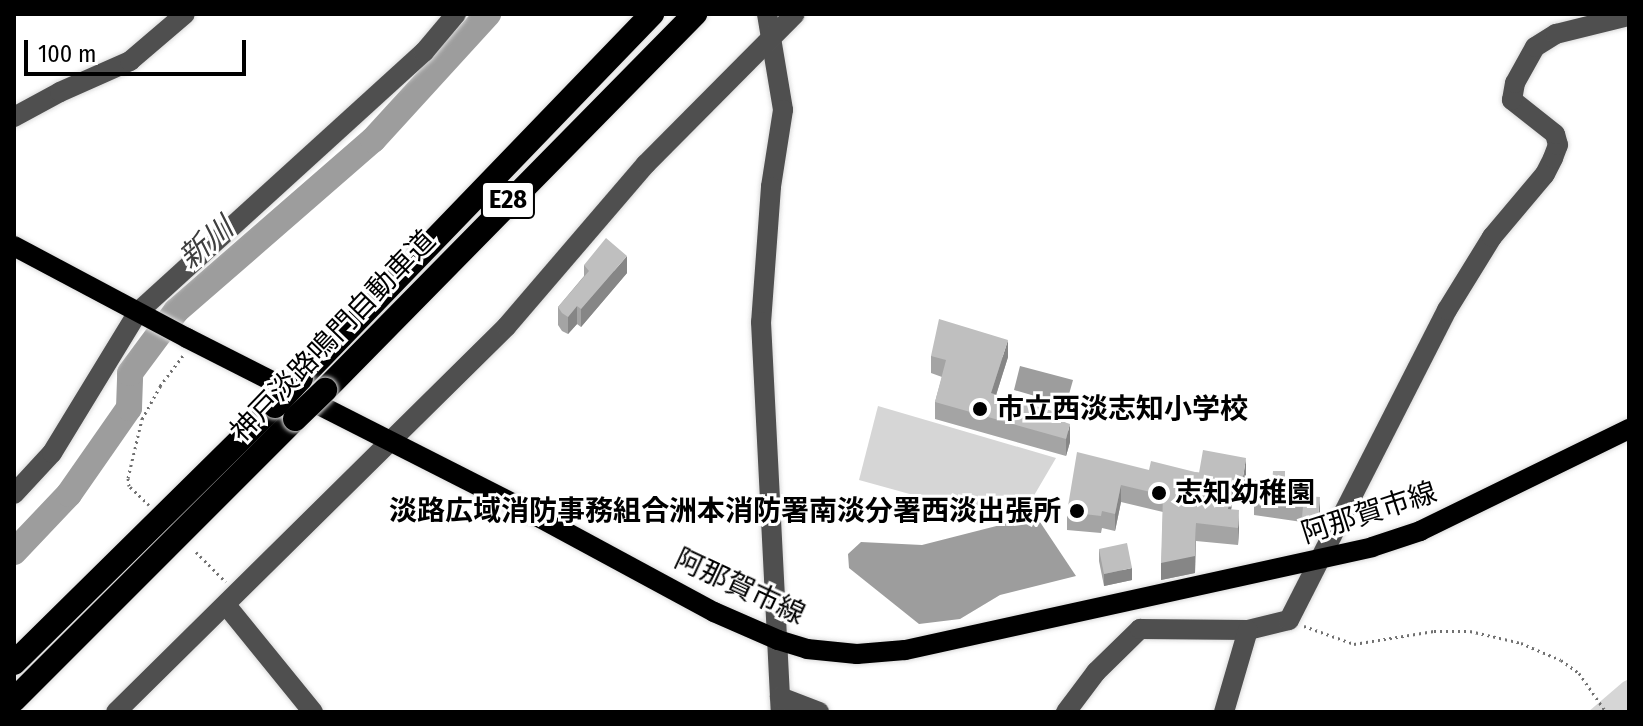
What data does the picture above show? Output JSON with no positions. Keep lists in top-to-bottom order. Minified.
{"streets":{"highway":["E28","神戸淡路鳴門自動車道"],"main road":["阿那賀市線"]},"water":["新川"],"places":["市立西淡志知小学校","志知幼稚園","淡路広域消防事務組合洲本消防署南淡分署西淡出張所"],"scale_bar":"100 m"}
